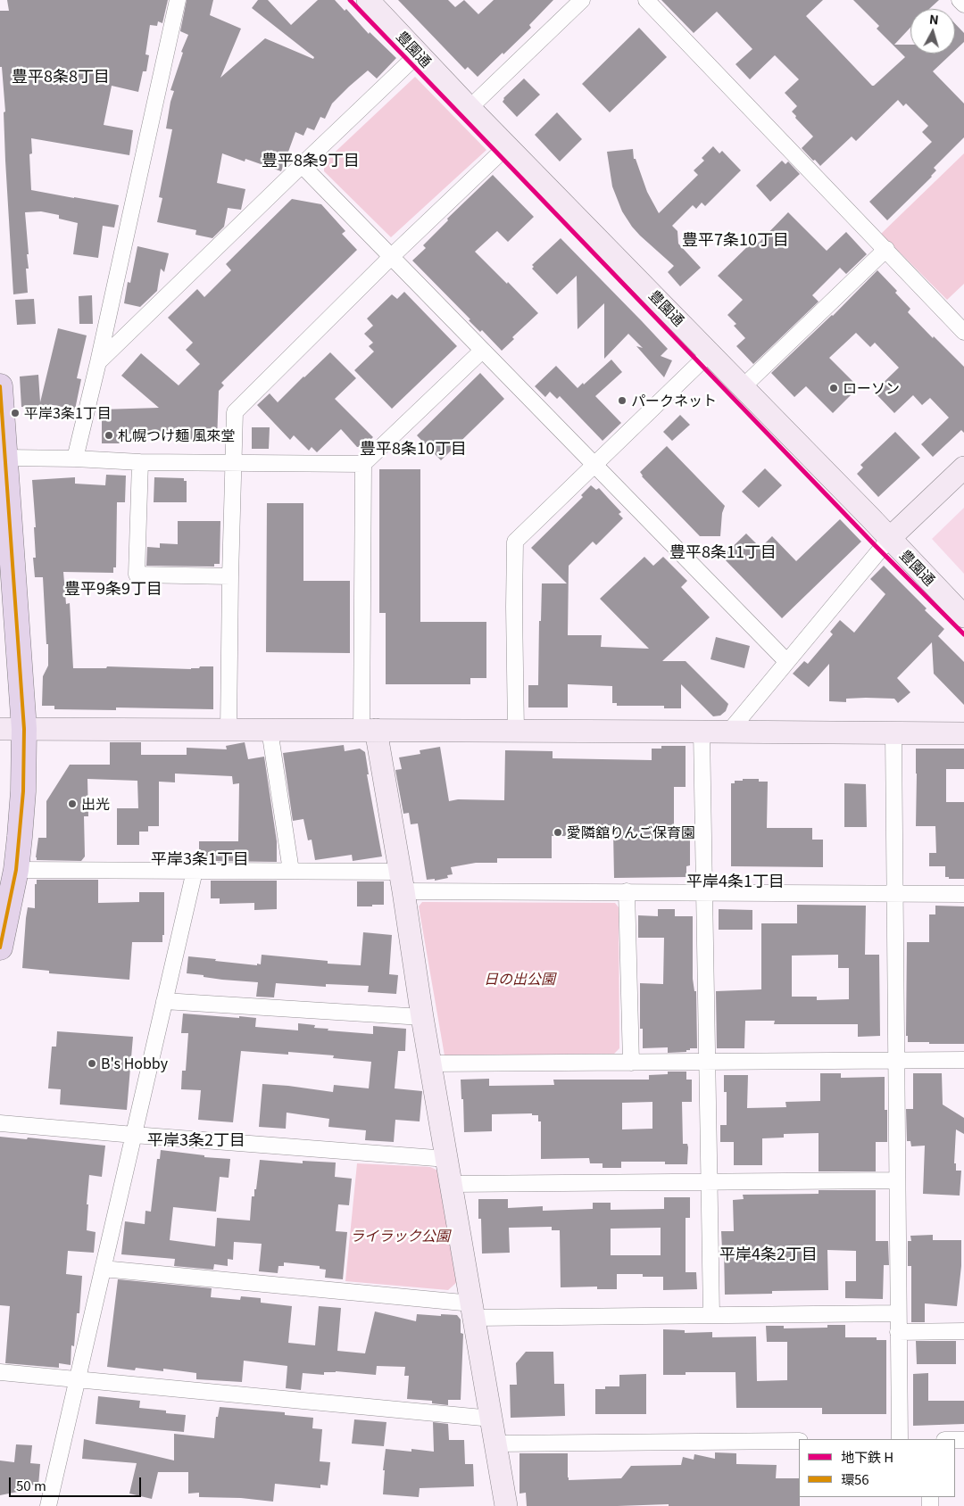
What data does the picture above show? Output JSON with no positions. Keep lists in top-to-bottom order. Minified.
{"streets":{"street":["豊園通"]},"districts":["豊平8条8丁目","豊平8条9丁目","豊平7条10丁目","豊平8条10丁目","豊平8条11丁目","豊平9条9丁目","平岸3条1丁目","平岸4条1丁目","平岸3条2丁目","平岸4条2丁目"],"parks":["日の出公園","ライラック公園"],"places":["ローソン","パークネット","平岸3条1丁目","札幌つけ麺 風來堂","出光","愛隣舘りんご保育園","B's Hobby"],"lines":["metro line H","transit line 環56"],"legend":["地下鉄 H","環56"],"scale_bar":"50 m","north":"top"}
